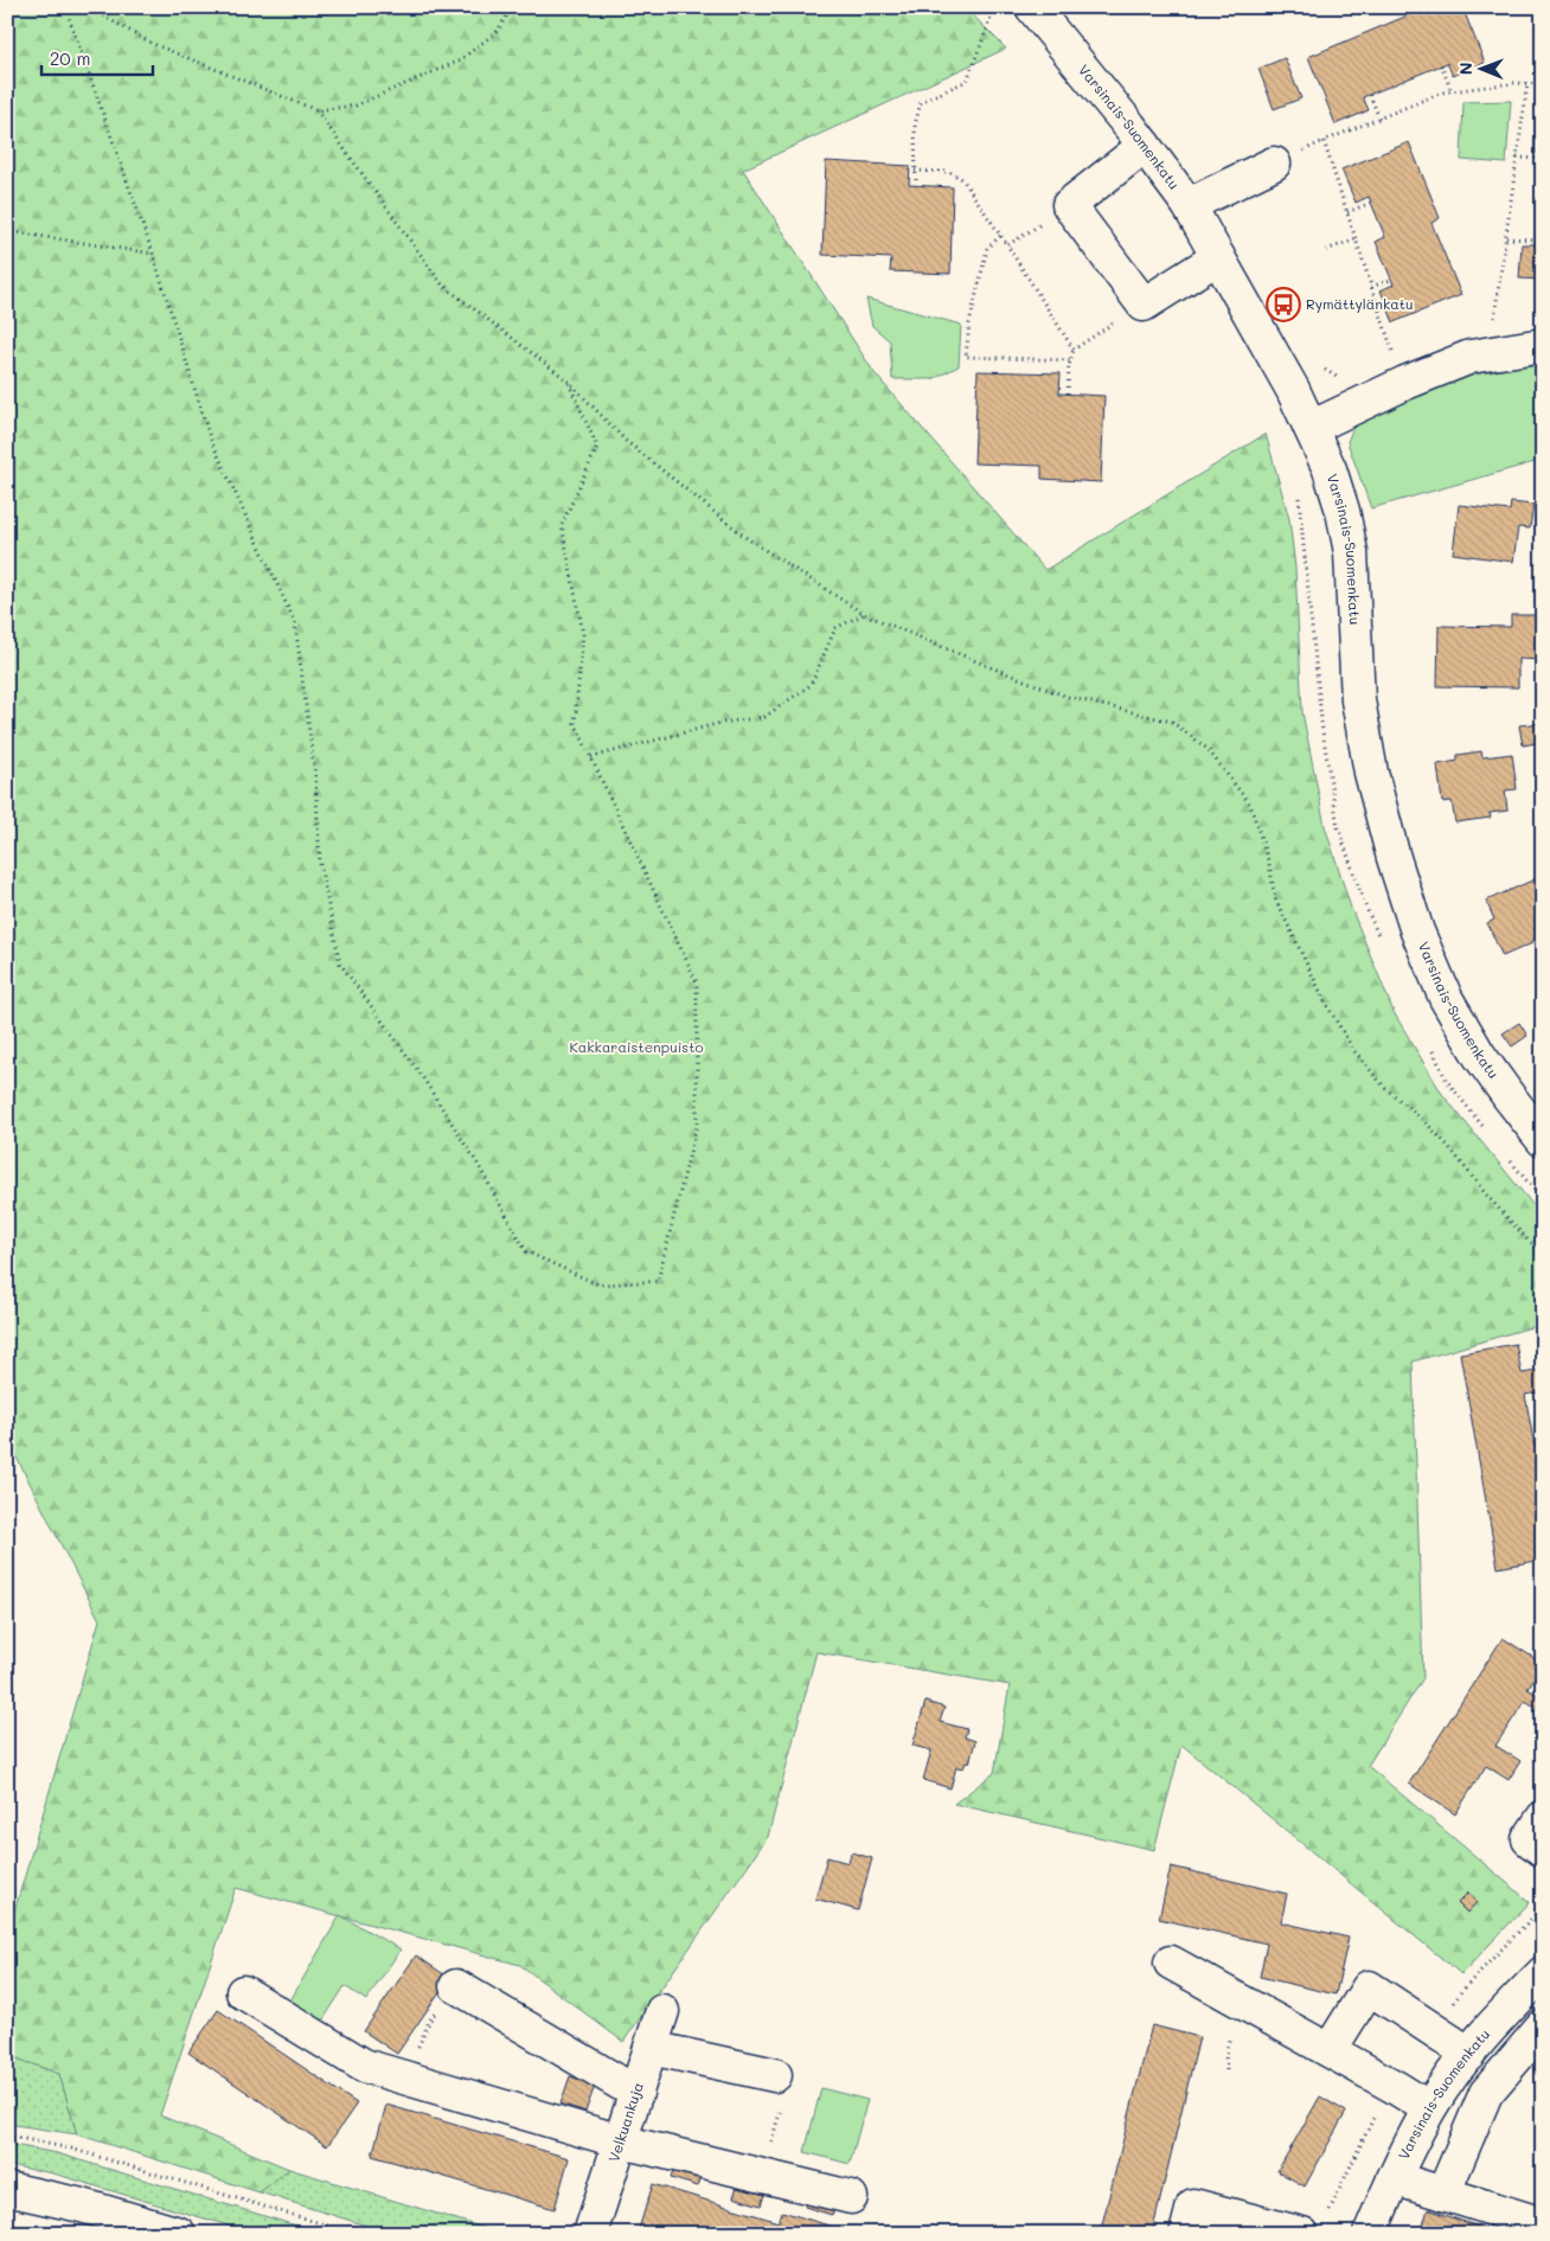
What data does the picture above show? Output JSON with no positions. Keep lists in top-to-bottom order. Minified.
{"streets":{"street":["Varsinais-Suomenkatu","Velkuankuja"]},"parks":["Kakkaraistenpuisto"],"places":{"bus stop":["Rymättylänkatu"]},"scale_bar":"20 m","north":"left"}
